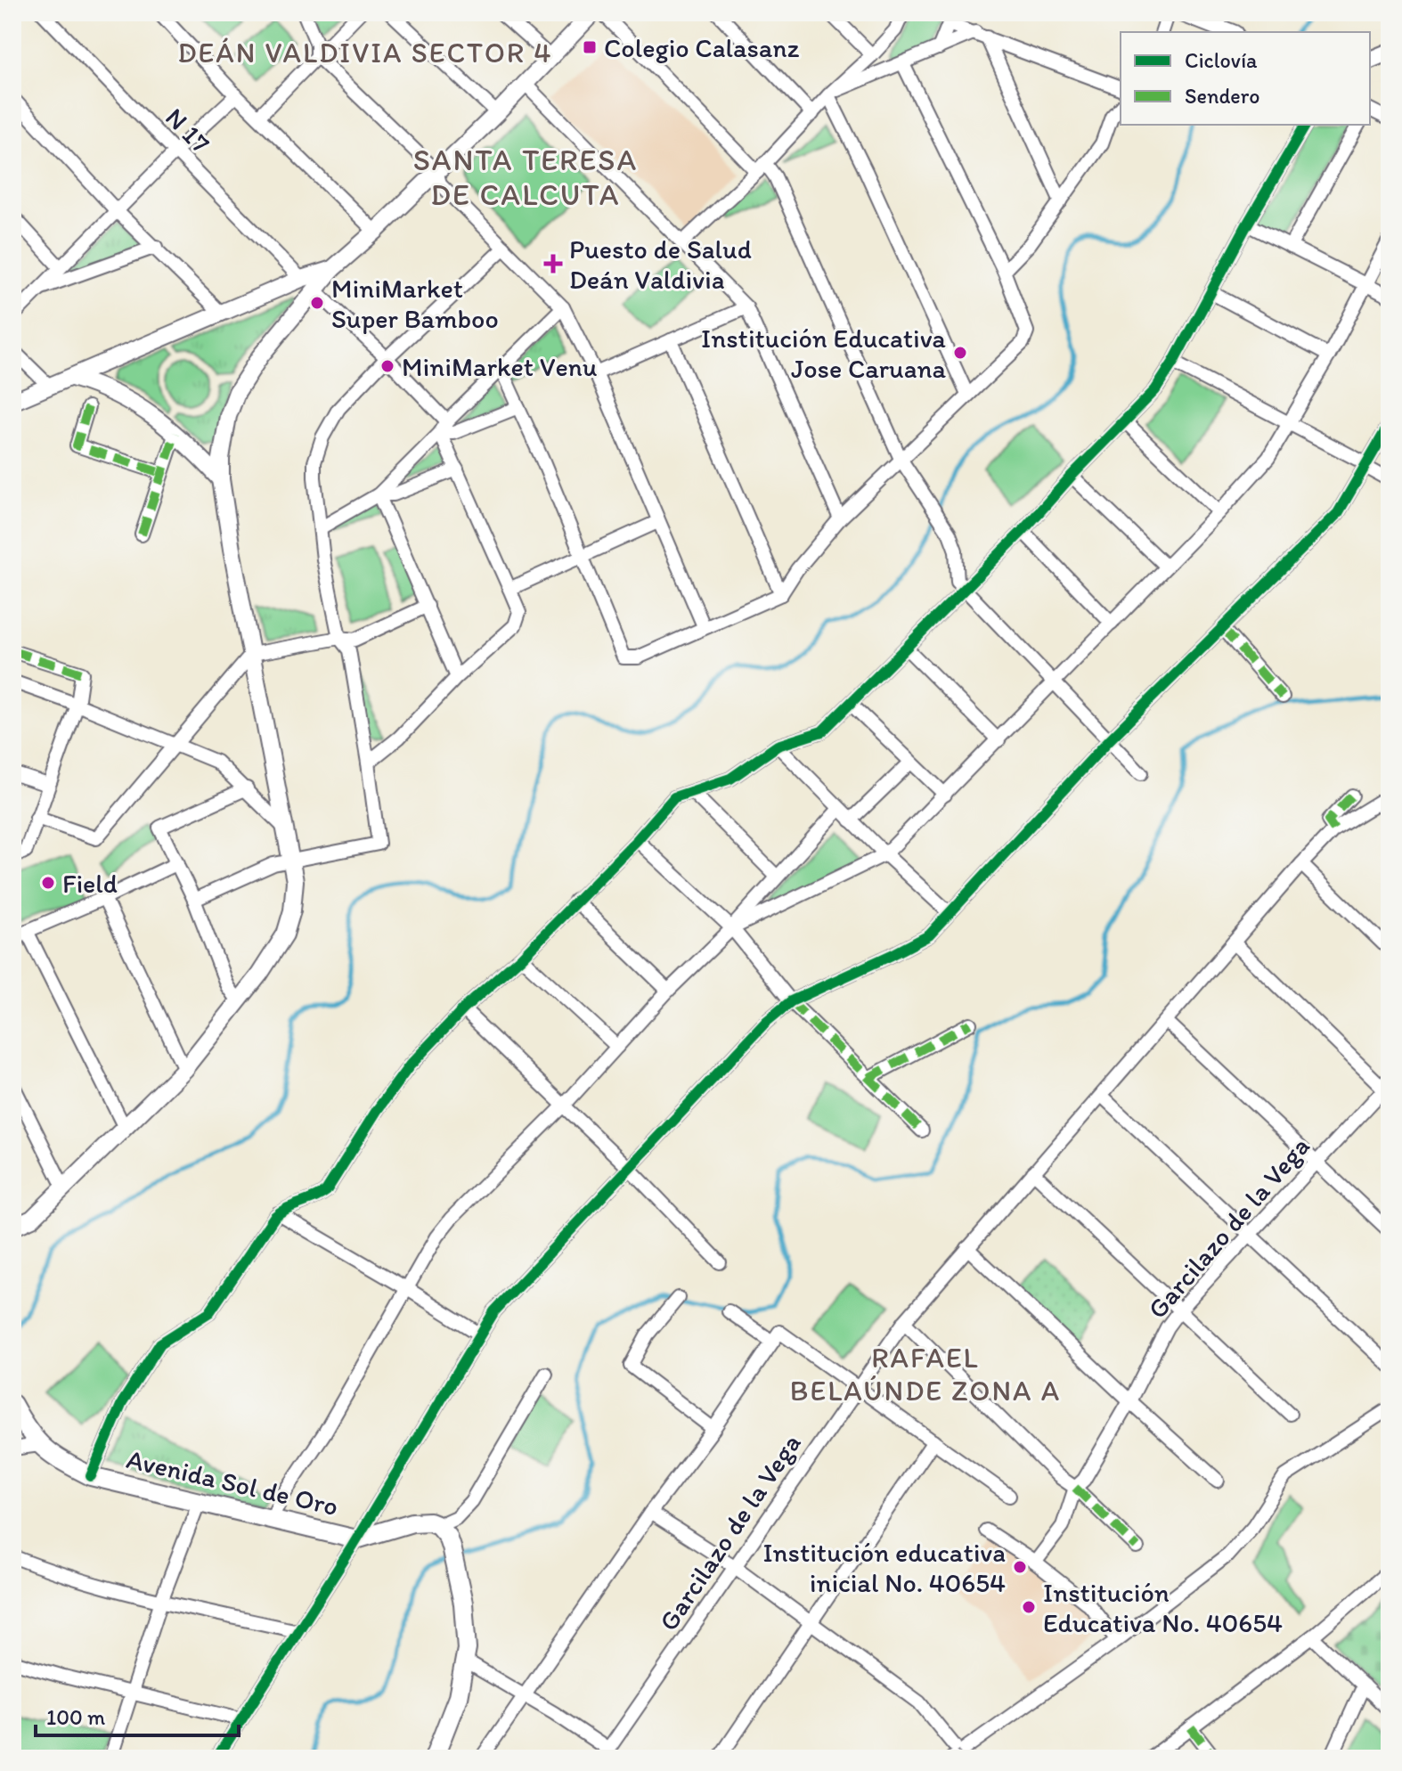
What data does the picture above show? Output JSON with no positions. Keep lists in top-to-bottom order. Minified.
{"streets":{"main road":["Avenida Sol de Oro"],"street":["N 17","Garcilazo de la Vega"]},"districts":["DEÁN VALDIVIA SECTOR 4","SANTA TERESA DE CALCUTA","RAFAEL BELAÚNDE ZONA A"],"places":{"transit":["Colegio Calasanz"],"health":["Puesto de Salud Deán Valdivia"],"other":["MiniMarket Super Bamboo","Institución Educativa Jose Caruana","MiniMarket Venu","Field","Institución educativa inicial No. 40654","Institución Educativa No. 40654"]},"legend":["Ciclovía","Sendero"],"scale_bar":"100 m"}
